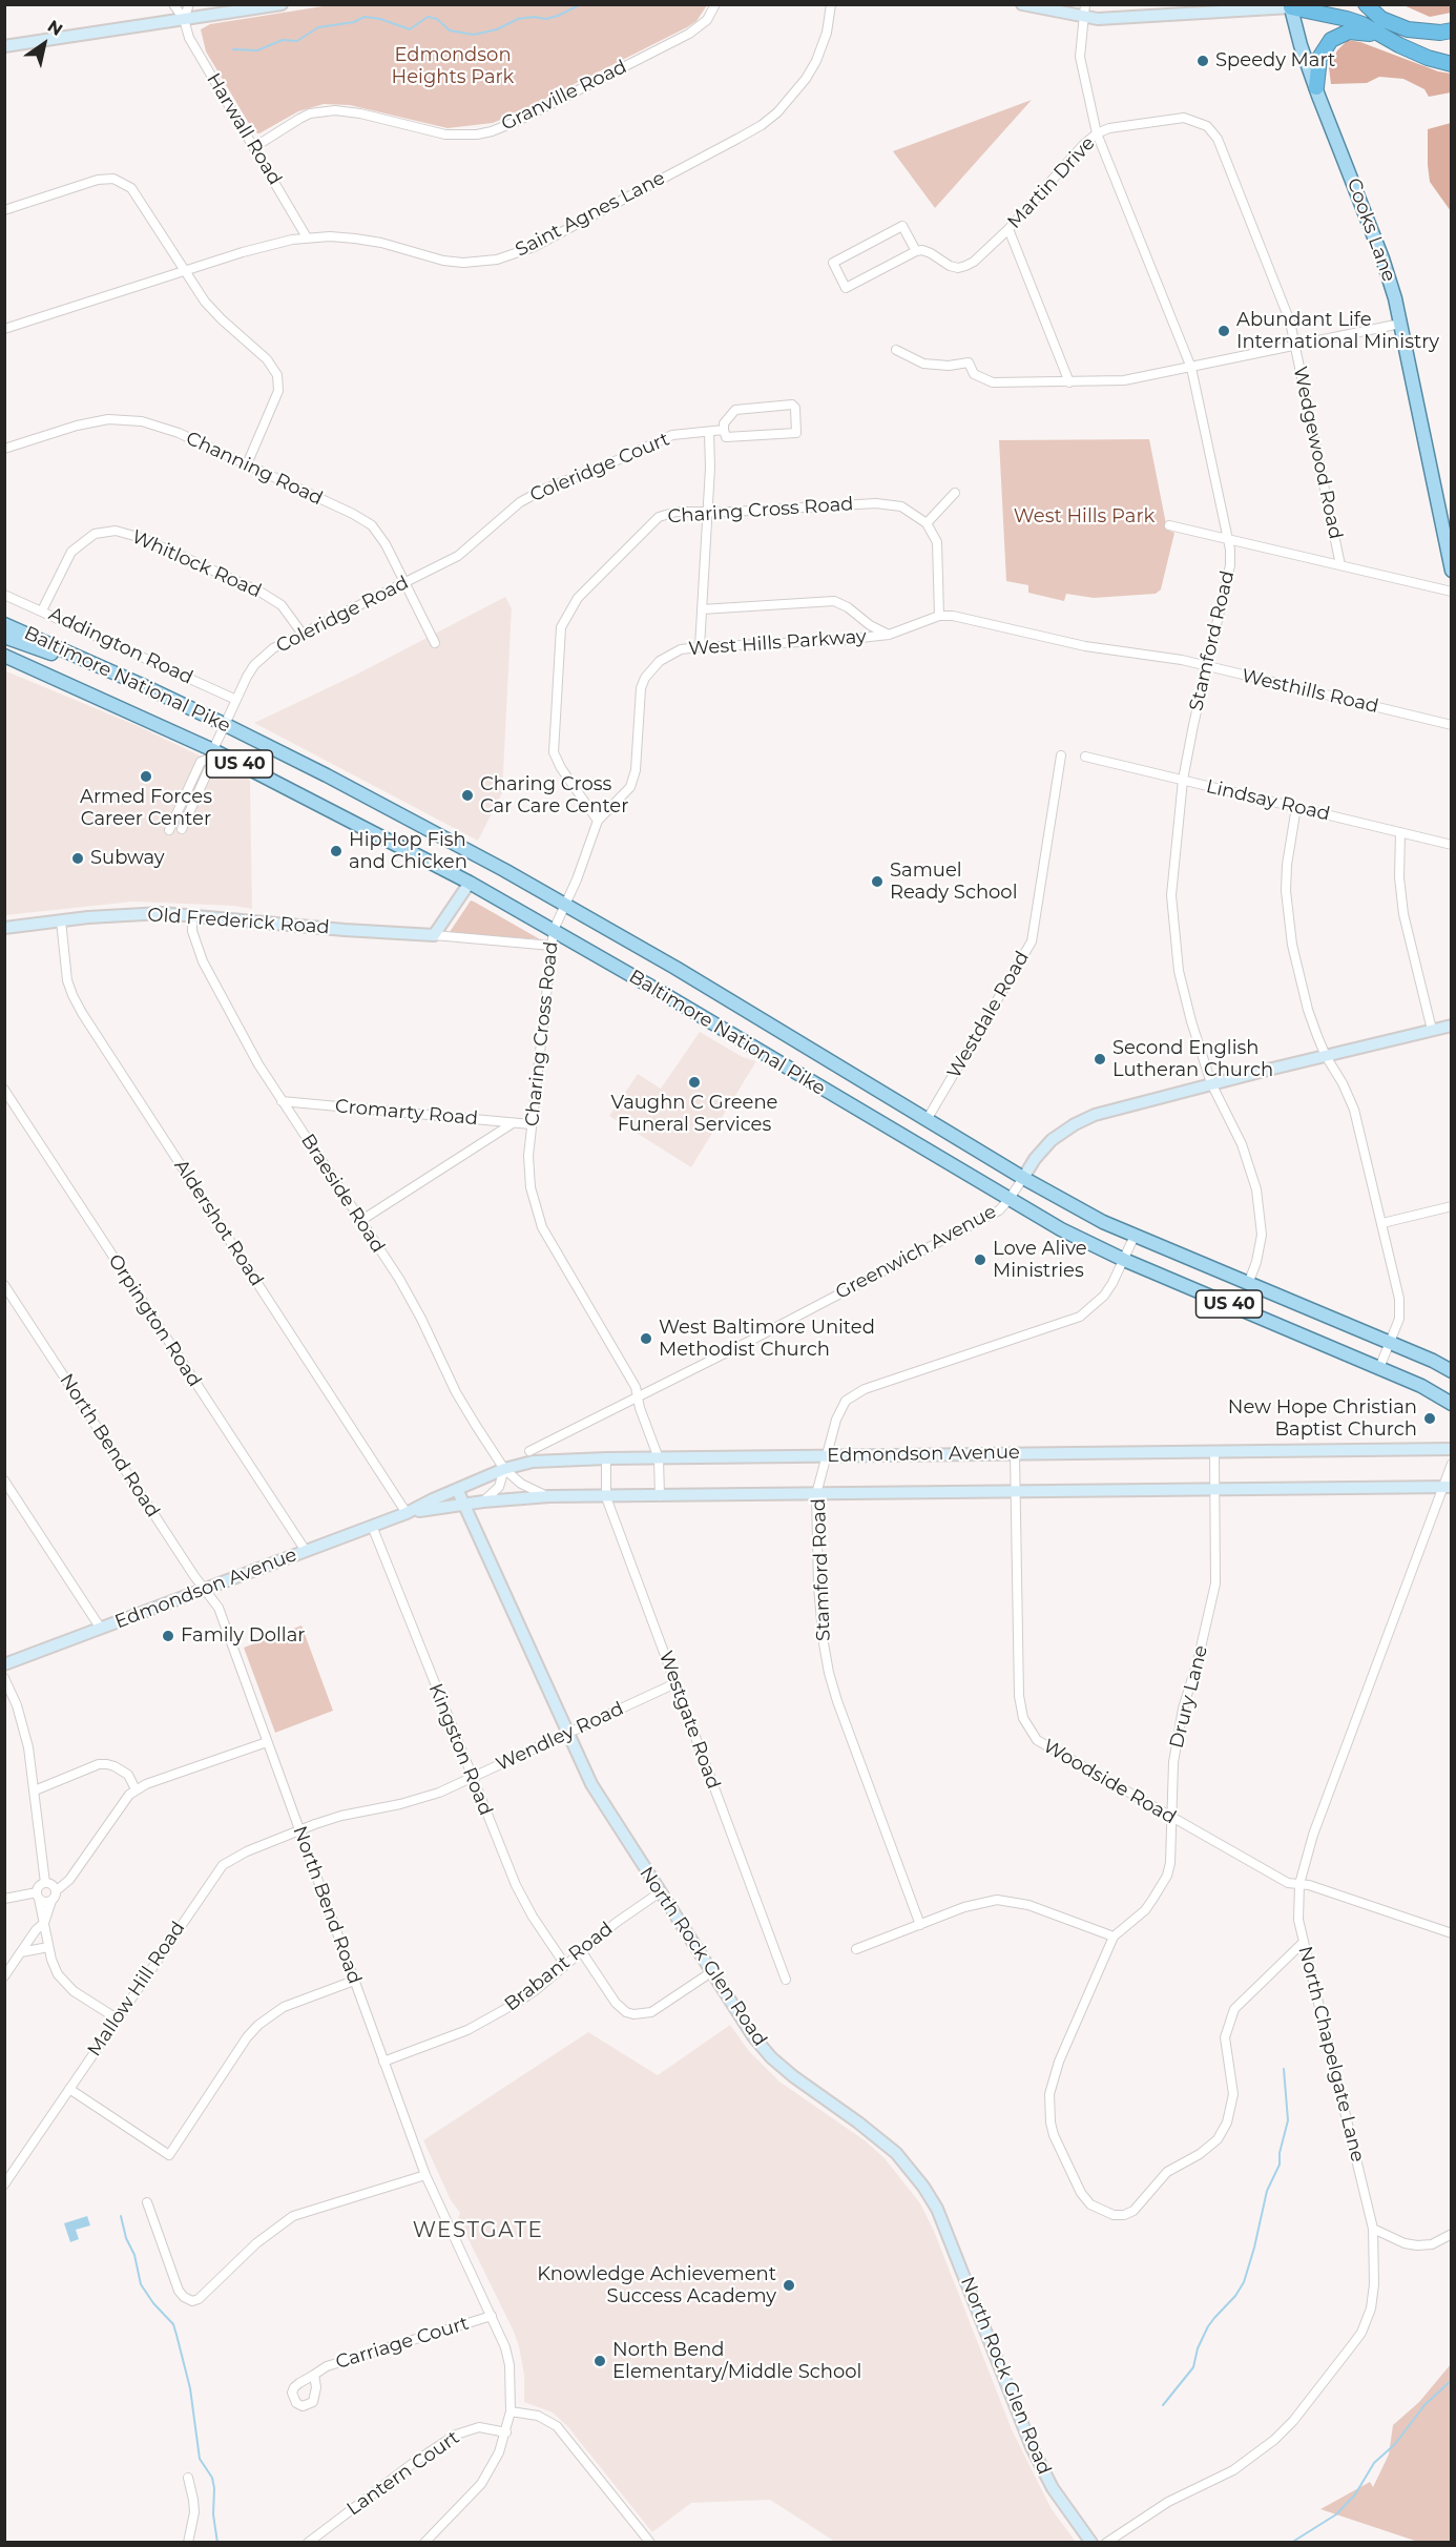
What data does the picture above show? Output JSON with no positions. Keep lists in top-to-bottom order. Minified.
{"streets":{"main road":["Cooks Lane","Baltimore National Pike","US 40"],"street":["Granville Road","Harwall Road","Martin Drive","Saint Agnes Lane","Wedgewood Road","Coleridge Court","Channing Road","Charing Cross Road","Whitlock Road","Coleridge Road","Stamford Road","West Hills Parkway","Addington Road","Westhills Road","Lindsay Road","Old Frederick Road","Westdale Road","Cromarty Road","Braeside Road","Aldershot Road","Greenwich Avenue","Orpington Road","North Bend Road","Edmondson Avenue","Drury Lane","Westgate Road","Wendley Road","Kingston Road","Woodside Road","North Rock Glen Road","Brabant Road","Mallow Hill Road","North Chapelgate Lane","Carriage Court","Lantern Court"]},"crossings":[["Granville Road","Harwall Road"],["Harwall Road","Saint Agnes Lane"],["Martin Drive","Wedgewood Road"],["Martin Drive","Stamford Road"],["Coleridge Court","Coleridge Road"],["Channing Road","Coleridge Road"],["Charing Cross Road","West Hills Parkway"],["Charing Cross Road","Baltimore National Pike"],["Charing Cross Road","Old Frederick Road"],["Charing Cross Road","Cromarty Road"],["Charing Cross Road","Greenwich Avenue"],["Charing Cross Road","Edmondson Avenue"],["Whitlock Road","Coleridge Road"],["Whitlock Road","Addington Road"],["Coleridge Road","Addington Road"],["Coleridge Road","Baltimore National Pike"],["Stamford Road","Baltimore National Pike"],["Stamford Road","Westhills Road"],["Stamford Road","Lindsay Road"],["Stamford Road","Edmondson Avenue"],["West Hills Parkway","Westhills Road"],["Baltimore National Pike","Westdale Road"],["Baltimore National Pike","Greenwich Avenue"],["Old Frederick Road","Braeside Road"],["Old Frederick Road","Aldershot Road"],["Cromarty Road","Braeside Road"],["Braeside Road","Edmondson Avenue"],["Aldershot Road","Edmondson Avenue"],["Orpington Road","Edmondson Avenue"],["North Bend Road","Edmondson Avenue"],["North Bend Road","Wendley Road"],["North Bend Road","Brabant Road"],["North Bend Road","Mallow Hill Road"],["North Bend Road","Carriage Court"],["North Bend Road","Lantern Court"],["Edmondson Avenue","Drury Lane"],["Edmondson Avenue","Westgate Road"],["Edmondson Avenue","Kingston Road"],["Edmondson Avenue","Woodside Road"],["Edmondson Avenue","North Rock Glen Road"],["Edmondson Avenue","North Chapelgate Lane"],["Drury Lane","Woodside Road"],["Drury Lane","North Chapelgate Lane"],["Westgate Road","Wendley Road"],["Wendley Road","Kingston Road"],["Wendley Road","North Rock Glen Road"],["Wendley Road","Mallow Hill Road"],["Kingston Road","Brabant Road"],["Woodside Road","North Chapelgate Lane"],["North Rock Glen Road","Brabant Road"]],"districts":["WESTGATE"],"parks":["Edmondson Heights Park","West Hills Park"],"places":["Speedy Mart","Abundant Life International Ministry","Armed Forces Career Center","Charing Cross Car Care Center","HipHop Fish and Chicken","Subway","Samuel Ready School","Second English Lutheran Church","Vaughn C Greene Funeral Services","Love Alive Ministries","West Baltimore United Methodist Church","New Hope Christian Baptist Church","Family Dollar","Knowledge Achievement Success Academy","North Bend Elementary/Middle School"],"north":"top right"}
